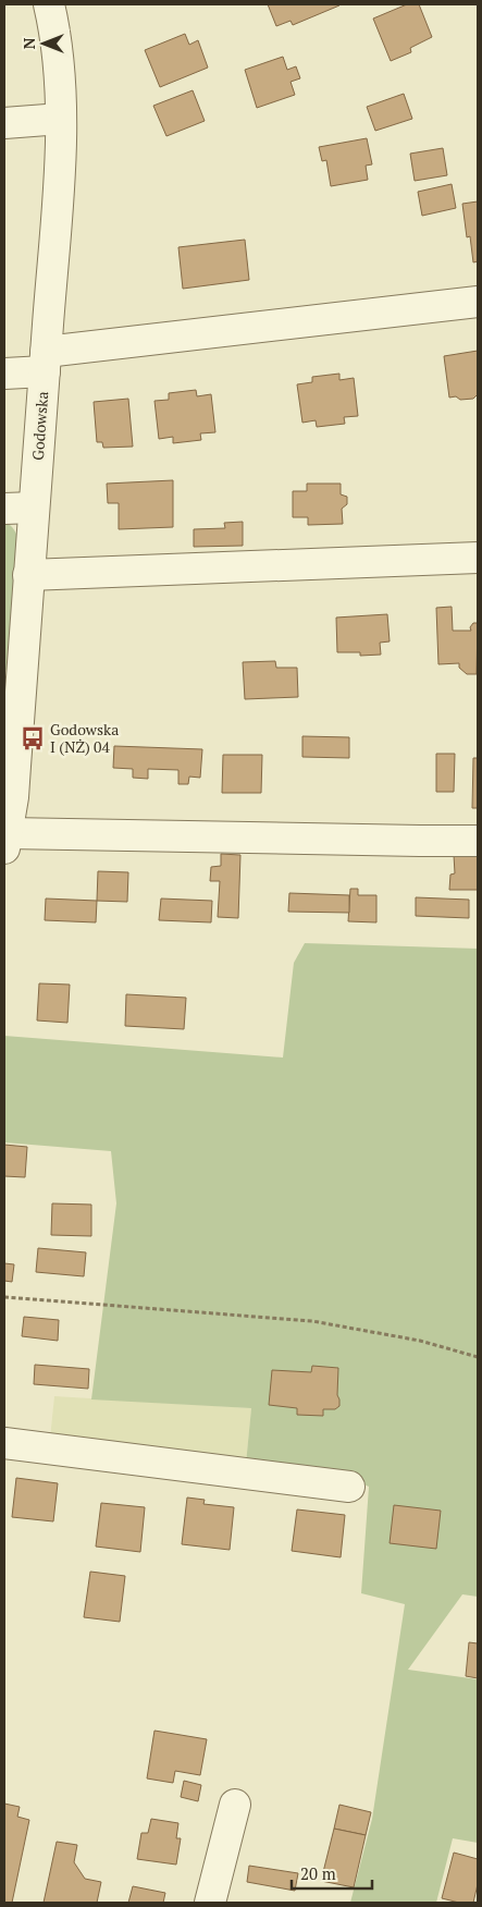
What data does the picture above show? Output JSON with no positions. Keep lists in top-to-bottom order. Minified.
{"streets":{"street":["Godowska"]},"places":{"bus stop":["Godowska I (NŻ) 04"]},"scale_bar":"20 m","north":"left"}
